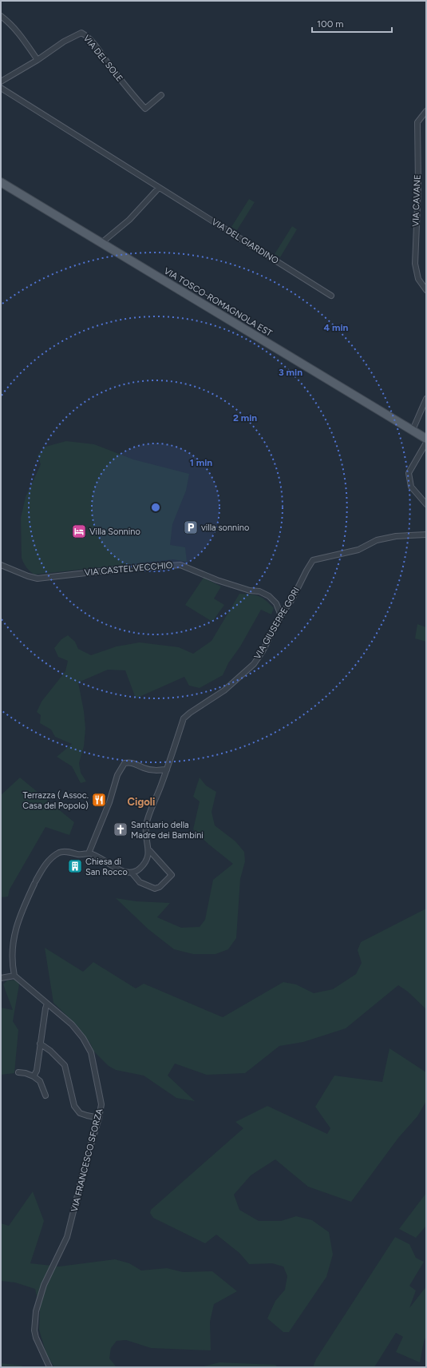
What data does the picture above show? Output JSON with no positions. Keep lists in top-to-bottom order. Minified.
{"streets":{"main road":["VIA TOSCO-ROMAGNOLA EST"],"street":["VIA DEL SOLE","VIA CAVANE","VIA DEL GIARDINO","VIA CASTELVECCHIO","VIA GIUSEPPE GORI","VIA FRANCESCO SFORZA"]},"crossings":[["VIA CASTELVECCHIO","VIA GIUSEPPE GORI"]],"districts":["Cigoli"],"places":{"parking":["villa sonnino"],"hotel":["Villa Sonnino"],"restaurant":["Terrazza ( Assoc. Casa del Popolo)"],"church":["Santuario della Madre dei Bambini"],"building":["Chiesa di San Rocco"]},"scale_bar":"100 m","rings":["4 min","3 min","2 min","1 min"]}
